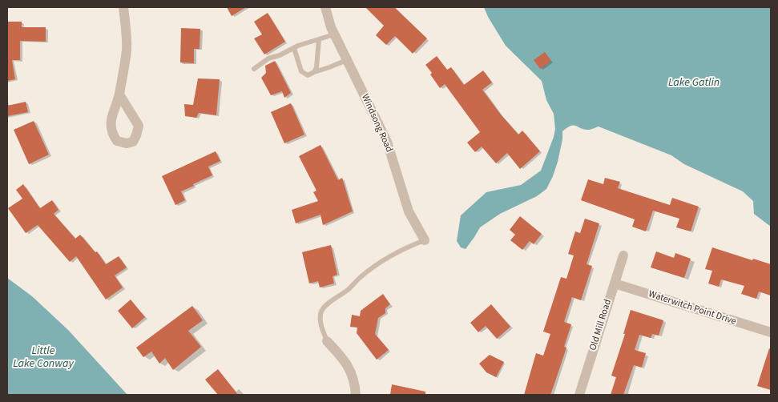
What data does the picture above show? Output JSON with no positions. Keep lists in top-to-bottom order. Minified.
{"streets":{"street":["Windsong Road","Waterwitch Point Drive","Old Mill Road"]},"crossings":[["Waterwitch Point Drive","Old Mill Road"]],"water":["Lake Gatlin","Little Lake Conway"]}
